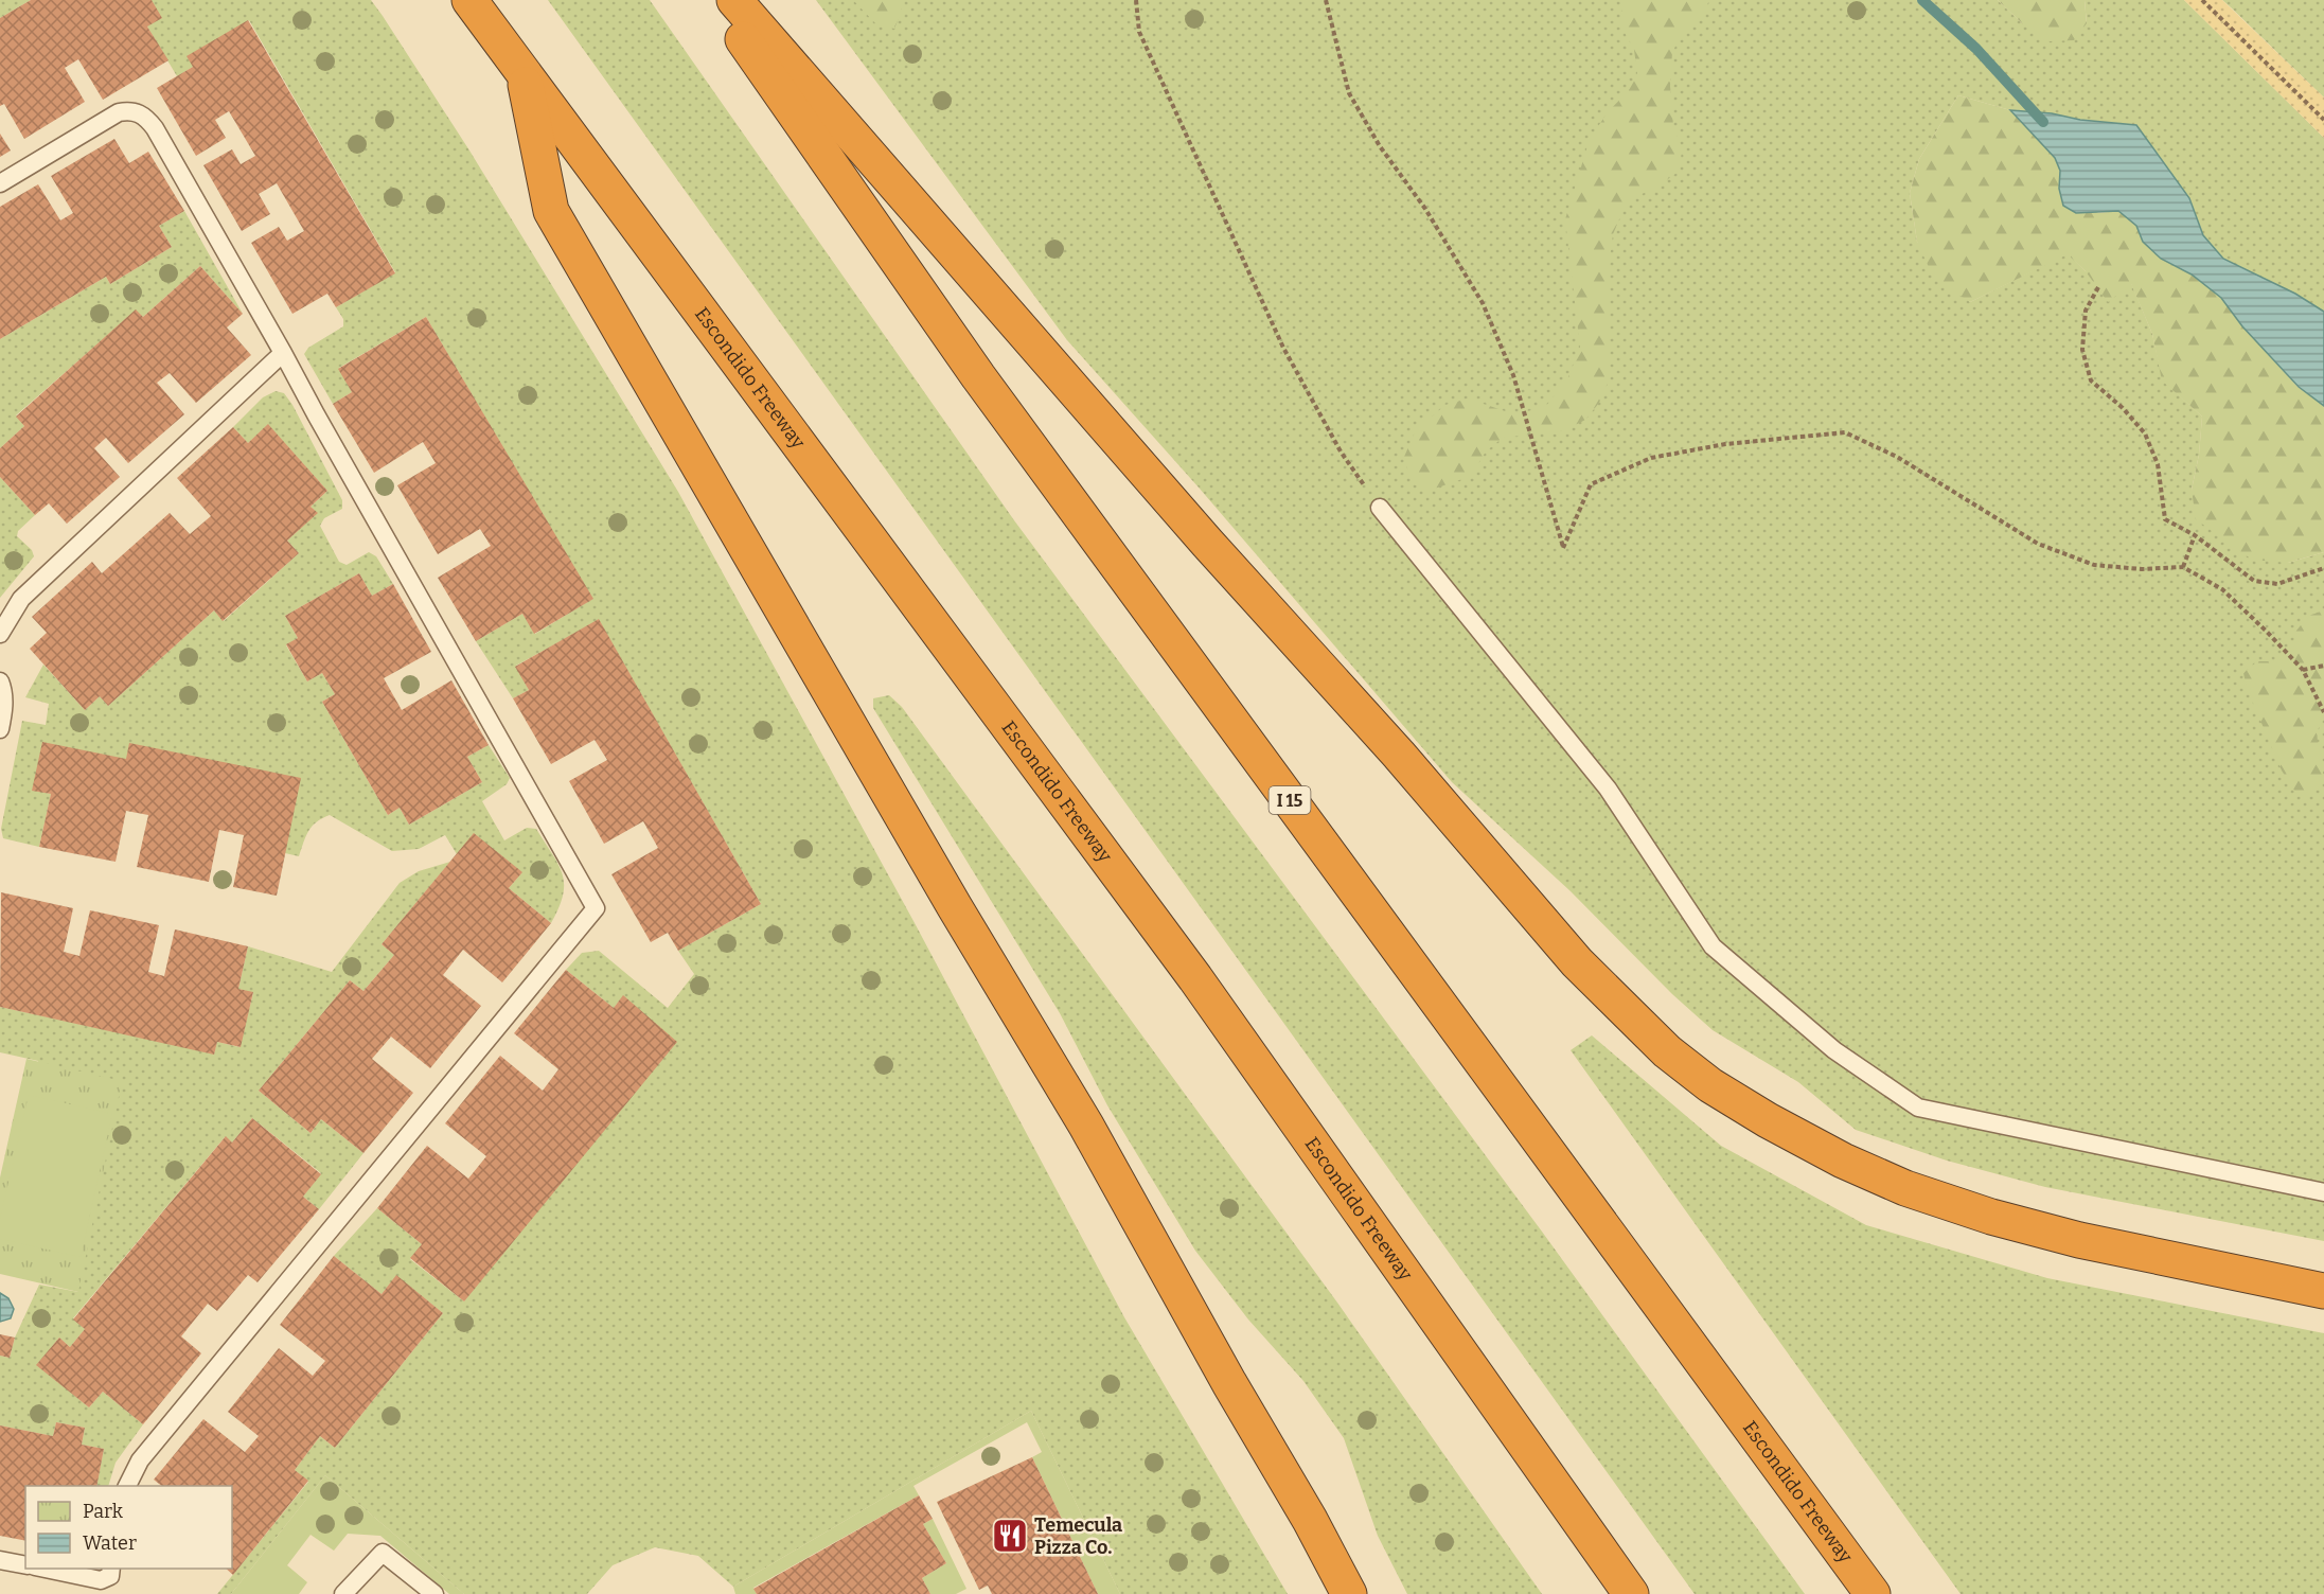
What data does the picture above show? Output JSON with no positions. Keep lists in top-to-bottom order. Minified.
{"streets":{"highway":["Escondido Freeway","I 15"]},"places":{"restaurant":["Temecula Pizza Co."]},"legend":["Park","Water"]}
